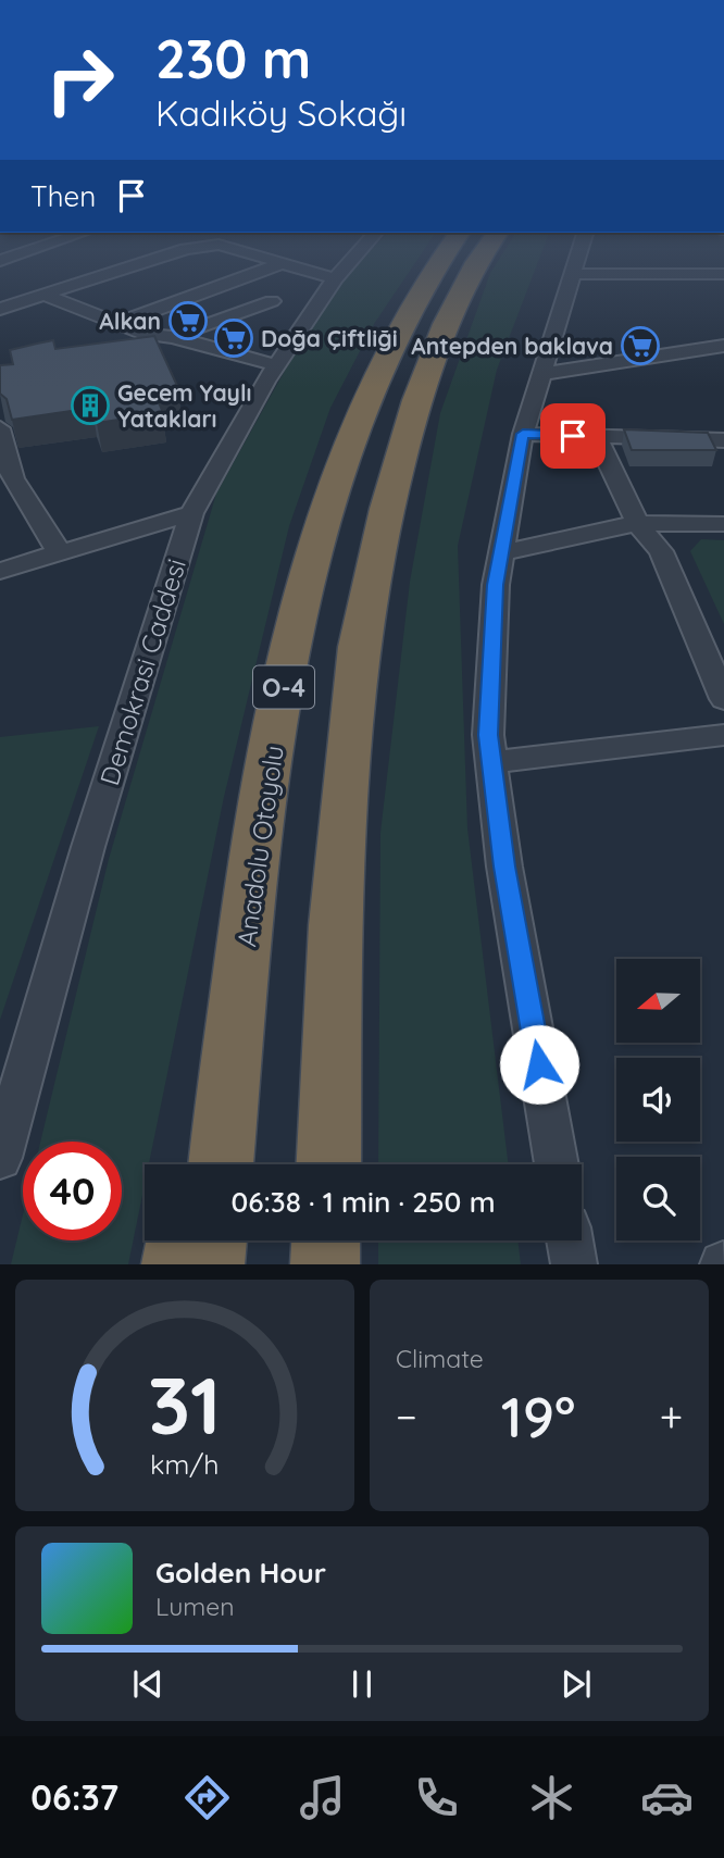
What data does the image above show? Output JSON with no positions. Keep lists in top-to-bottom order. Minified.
{"streets":{"highway":["O-4","Anadolu Otoyolu"],"street":["Demokrasi Caddesi"]},"places":{"supermarket":["Alkan","Doğa Çiftliği","Antepden baklava"],"building":["Gecem Yaylı Yatakları"]},"north":"left","page":{"turn":["230 m","Kadıköy Sokağı"],"then":"Then","limit":"40","trip":"06:38 · 1 min · 250 m","tile":"Climate","heat":["−","19°","+"],"song":["Golden Hour","Lumen"],"tabs":"06:37","gauge":["31","km/h"]}}
